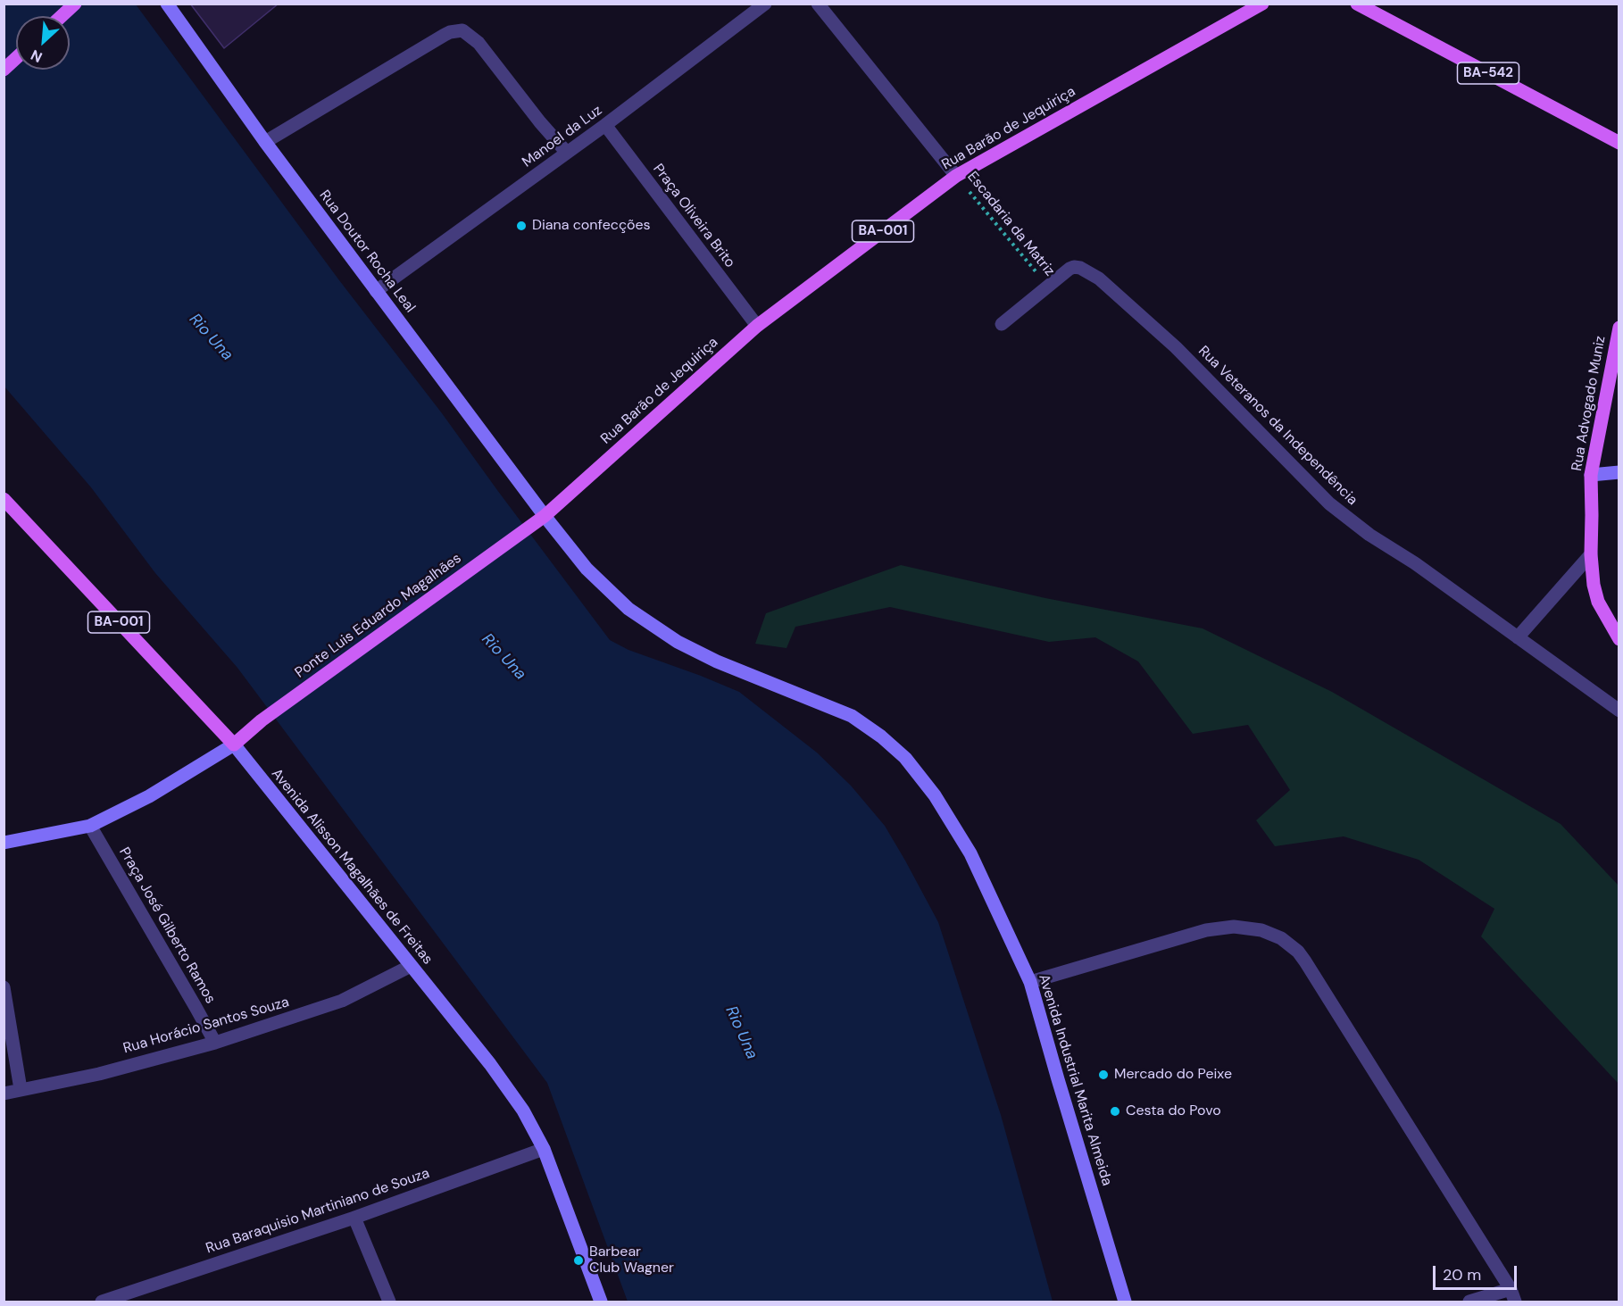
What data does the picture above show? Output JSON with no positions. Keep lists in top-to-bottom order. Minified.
{"streets":{"main road":["BA-542","Rua Barão de Jequiriça","BA-001","Rua Advogado Muniz","Ponte Luis Eduardo Magalhães","Avenida Alisson Magalhães de Freitas"],"street":["Manoel da Luz","Praça Oliveira Brito","Rua Doutor Rocha Leal","Rua Veteranos da Independência","Praça José Gilberto Ramos","Rua Horácio Santos Souza","Avenida Industrial Marita Almeida","Rua Baraquisio Martiniano de Souza"],"path":["Escadaria da Matriz"]},"crossings":[["Rua Barão de Jequiriça","Praça Oliveira Brito"],["Rua Barão de Jequiriça","Escadaria da Matriz"],["Rua Barão de Jequiriça","Rua Doutor Rocha Leal"],["Rua Barão de Jequiriça","Ponte Luis Eduardo Magalhães"],["Rua Barão de Jequiriça","Avenida Industrial Marita Almeida"],["Manoel da Luz","Praça Oliveira Brito"],["Manoel da Luz","Rua Doutor Rocha Leal"],["Escadaria da Matriz","Rua Veteranos da Independência"],["Rua Doutor Rocha Leal","Ponte Luis Eduardo Magalhães"],["Rua Doutor Rocha Leal","Avenida Industrial Marita Almeida"],["Ponte Luis Eduardo Magalhães","Avenida Alisson Magalhães de Freitas"],["Ponte Luis Eduardo Magalhães","Avenida Industrial Marita Almeida"],["Avenida Alisson Magalhães de Freitas","Rua Horácio Santos Souza"],["Avenida Alisson Magalhães de Freitas","Rua Baraquisio Martiniano de Souza"],["Praça José Gilberto Ramos","Rua Horácio Santos Souza"]],"water":["Rio Una"],"places":["Diana confecções","Mercado do Peixe","Cesta do Povo","Barbear Club Wagner"],"scale_bar":"20 m","north":"bottom left"}
